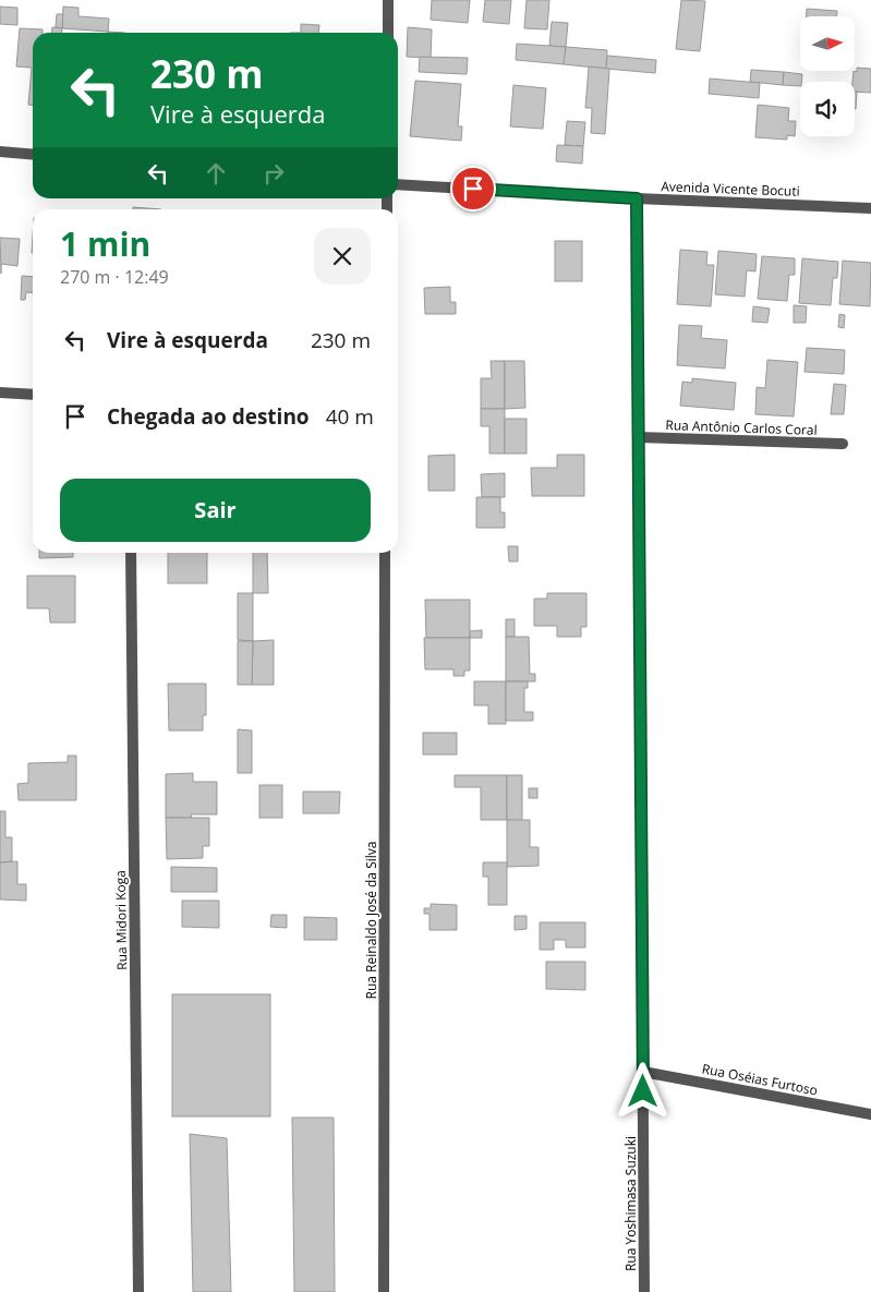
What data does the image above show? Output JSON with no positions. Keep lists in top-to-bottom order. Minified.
{"streets":{"street":["Avenida Vicente Bocuti","Rua Antônio Carlos Coral","Rua Midori Koga","Rua Reinaldo José da Silva","Rua Oséias Furtoso","Rua Yoshimasa Suzuki"]},"crossings":[["Avenida Vicente Bocuti","Rua Yoshimasa Suzuki"],["Rua Antônio Carlos Coral","Rua Yoshimasa Suzuki"],["Rua Oséias Furtoso","Rua Yoshimasa Suzuki"]],"north":"right","page":{"turn":["230 m","Vire à esquerda"],"heading":["1 min","270 m · 12:49"],"list":[{"name":"Vire à esquerda","value":"230 m"},{"name":"Chegada ao destino","value":"40 m"}],"buttons":"Sair"}}
